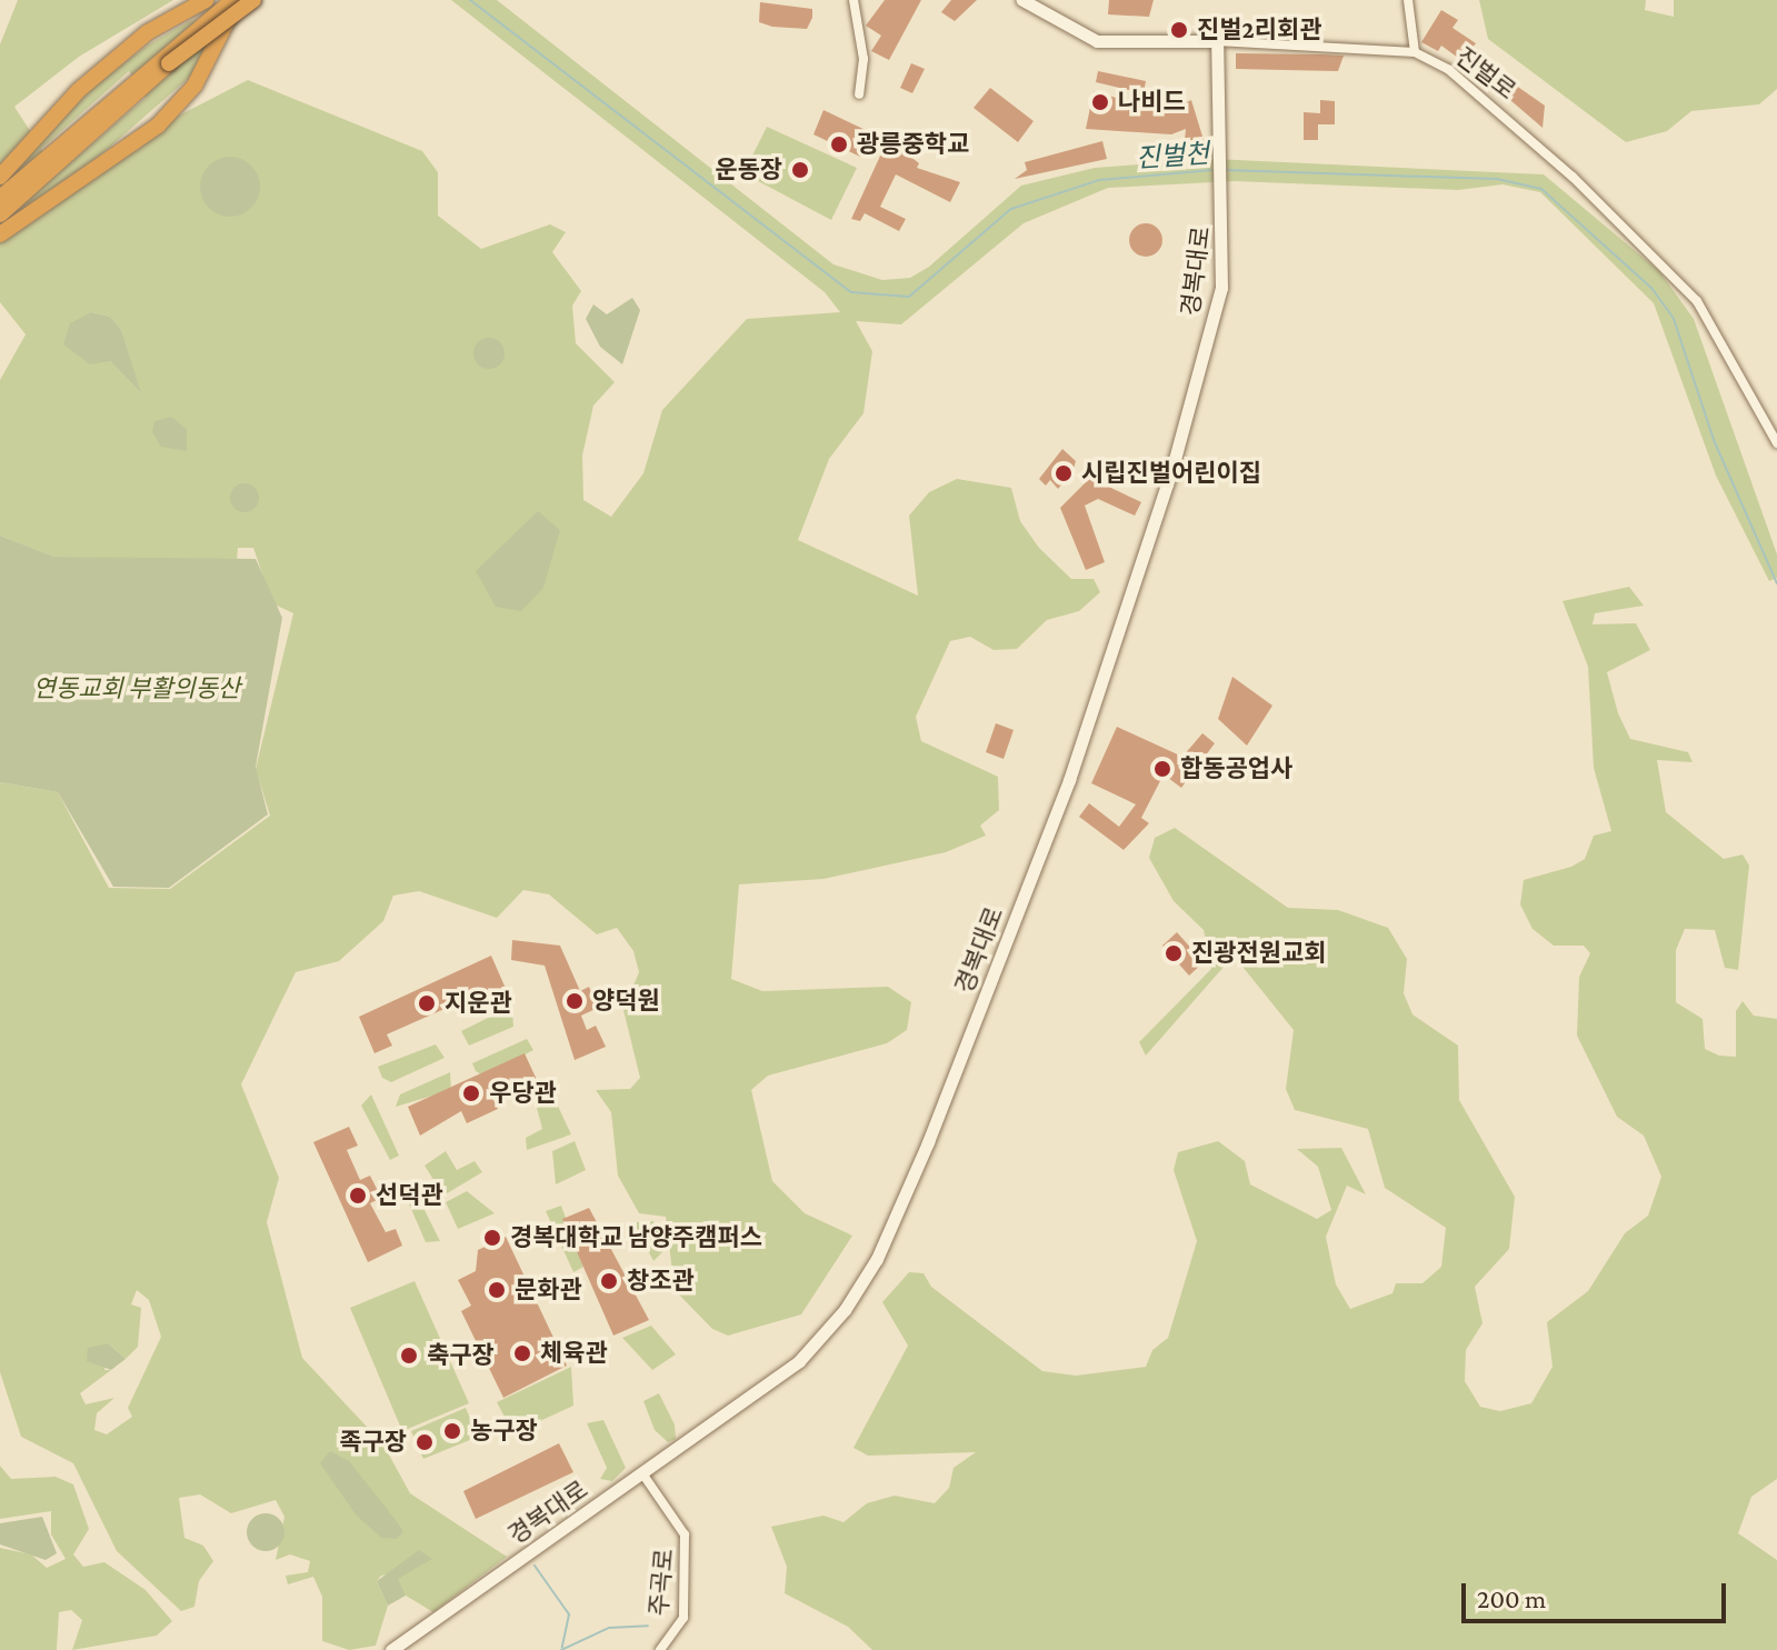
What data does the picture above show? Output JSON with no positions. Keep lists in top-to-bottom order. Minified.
{"streets":{"street":["진벌로","경복대로","주곡로"]},"crossings":[["경복대로","주곡로"]],"water":["진벌천"],"parks":["연동교회 부활의동산"],"places":["진벌2리회관","나비드","광릉중학교","운동장","시립진벌어린이집","합동공업사","진광전원교회","양덕원","지운관","우당관","선덕관","경복대학교 남양주캠퍼스","창조관","문화관","체육관","축구장","농구장","족구장"],"scale_bar":"200 m"}
